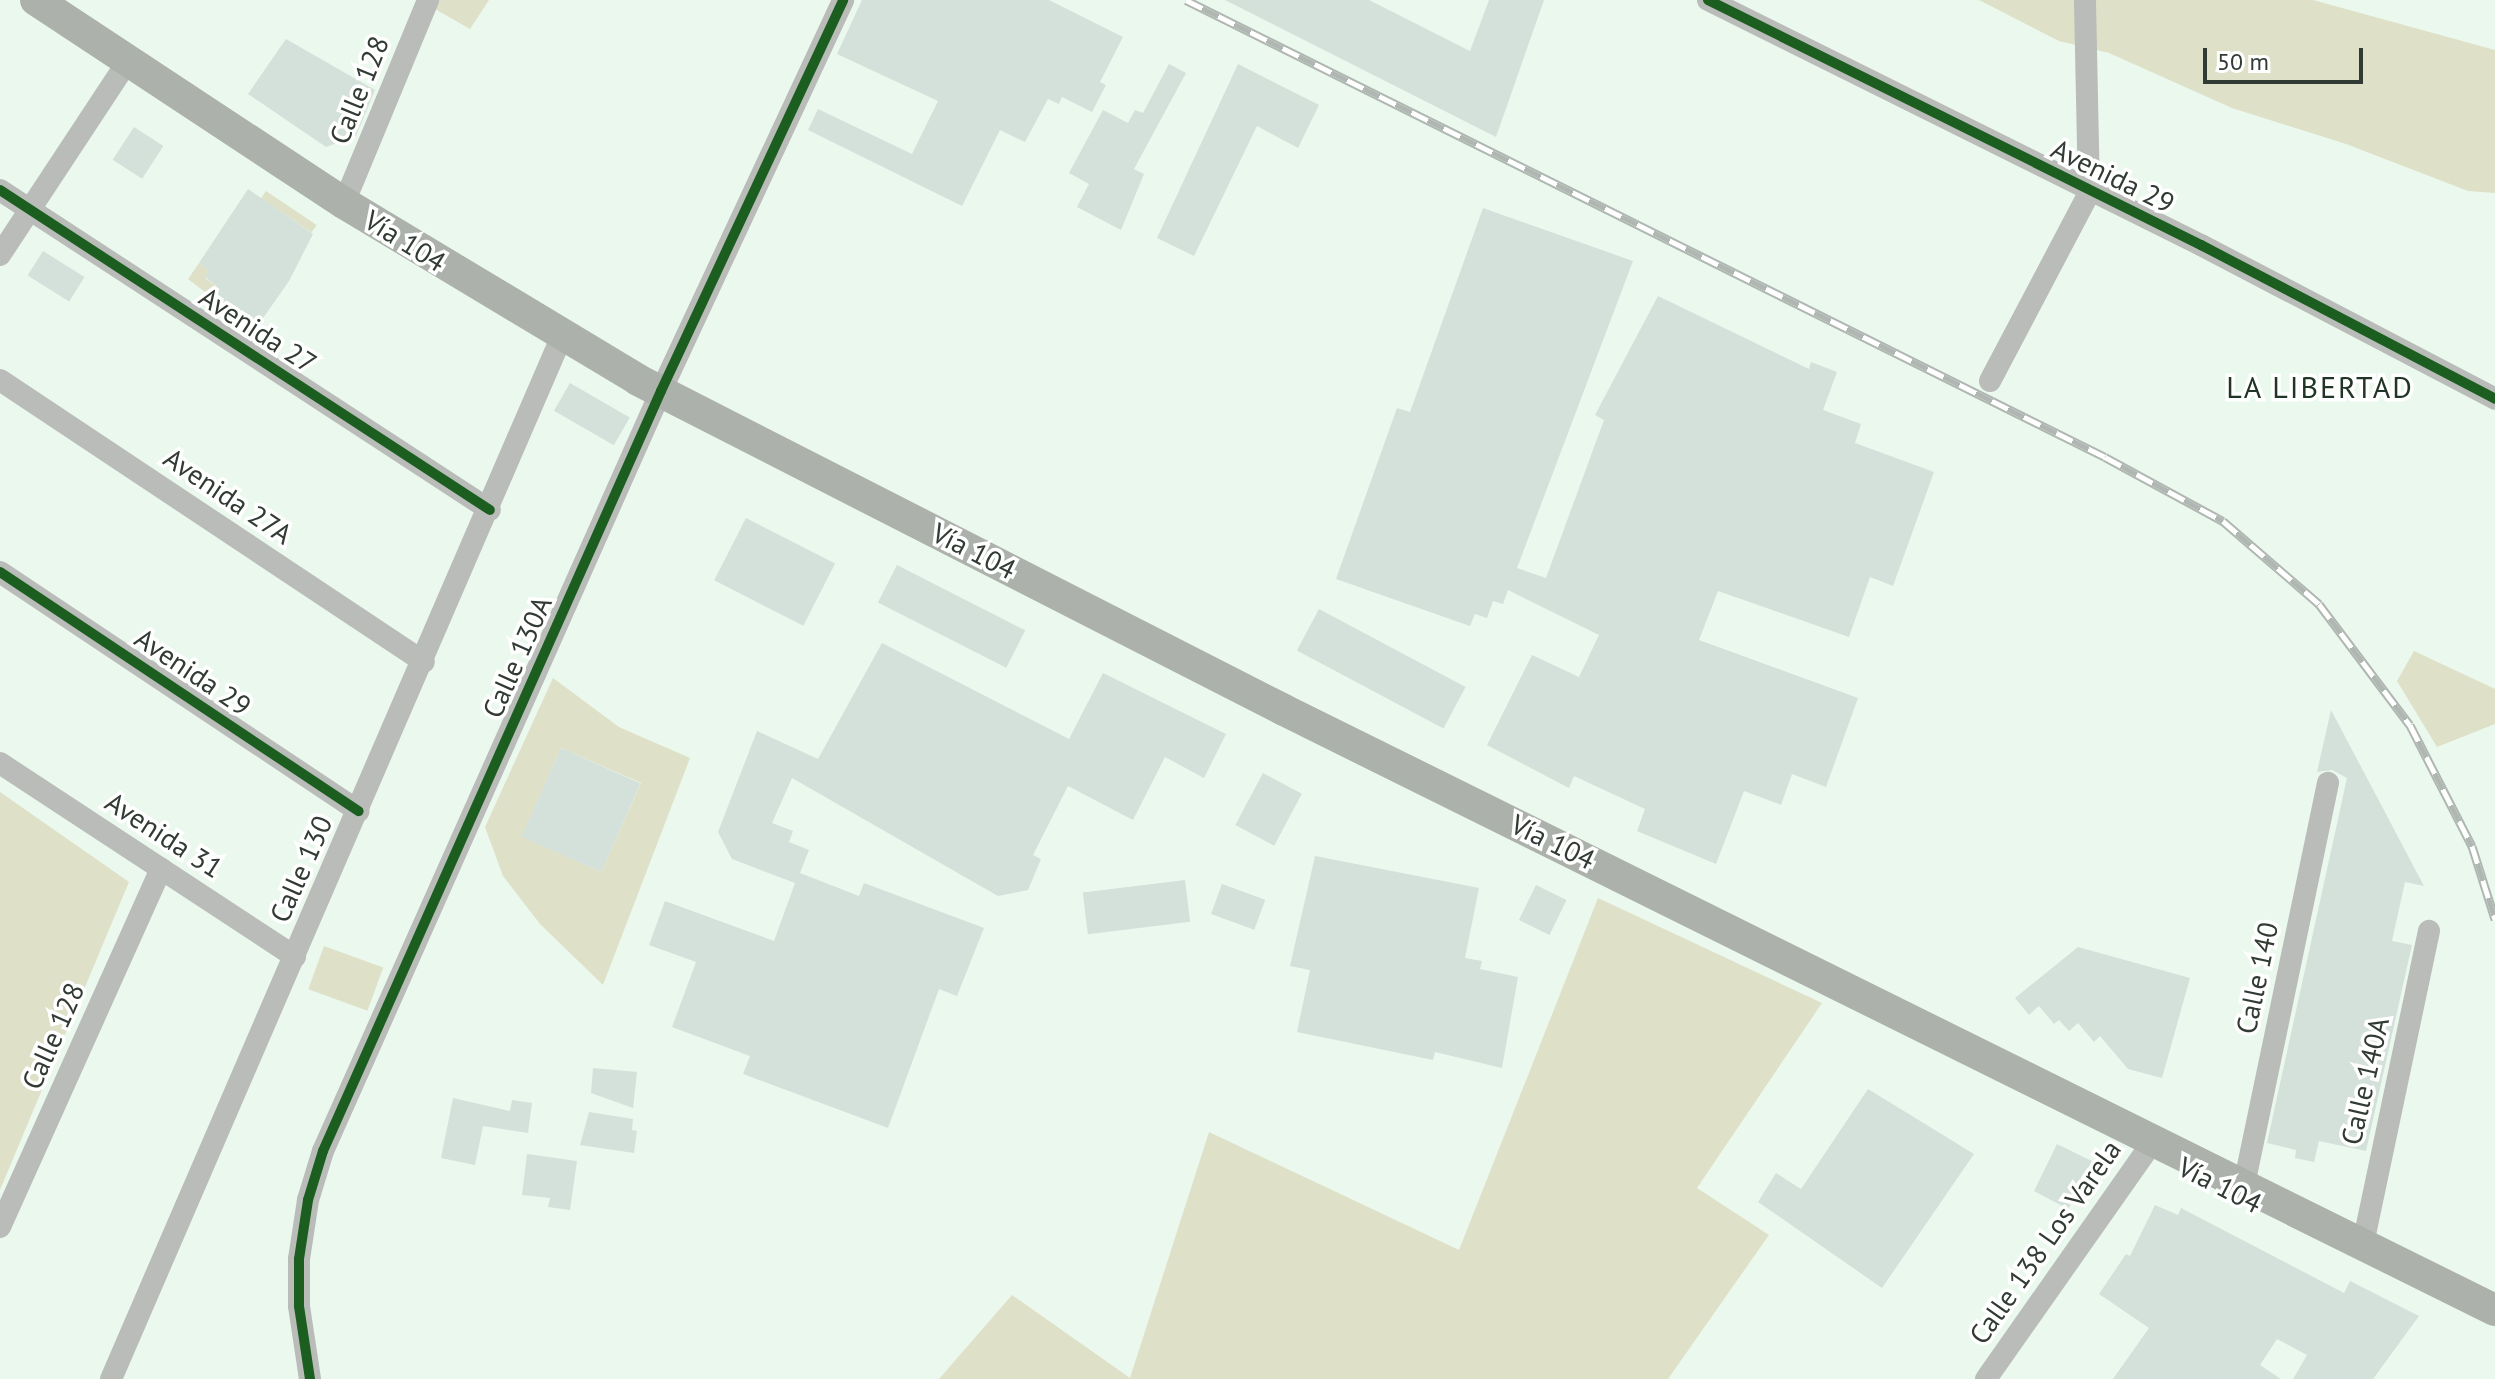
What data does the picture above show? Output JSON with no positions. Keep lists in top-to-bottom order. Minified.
{"streets":{"main road":["Vía 104"],"street":["Calle 128","Avenida 29","Avenida 27","Avenida 27A","Calle 130A","Avenida 31","Calle 130","Calle 140","Calle 140A","Calle 138 Los Varela"]},"crossings":[["Calle 128","Vía 104"],["Calle 128","Avenida 31"],["Avenida 29","Calle 130"],["Vía 104","Calle 130A"],["Vía 104","Calle 130"],["Vía 104","Calle 140"],["Vía 104","Calle 140A"],["Vía 104","Calle 138 Los Varela"],["Avenida 27","Calle 130"],["Avenida 27A","Calle 130"],["Avenida 31","Calle 130"]],"districts":["LA LIBERTAD"],"scale_bar":"50 m"}
